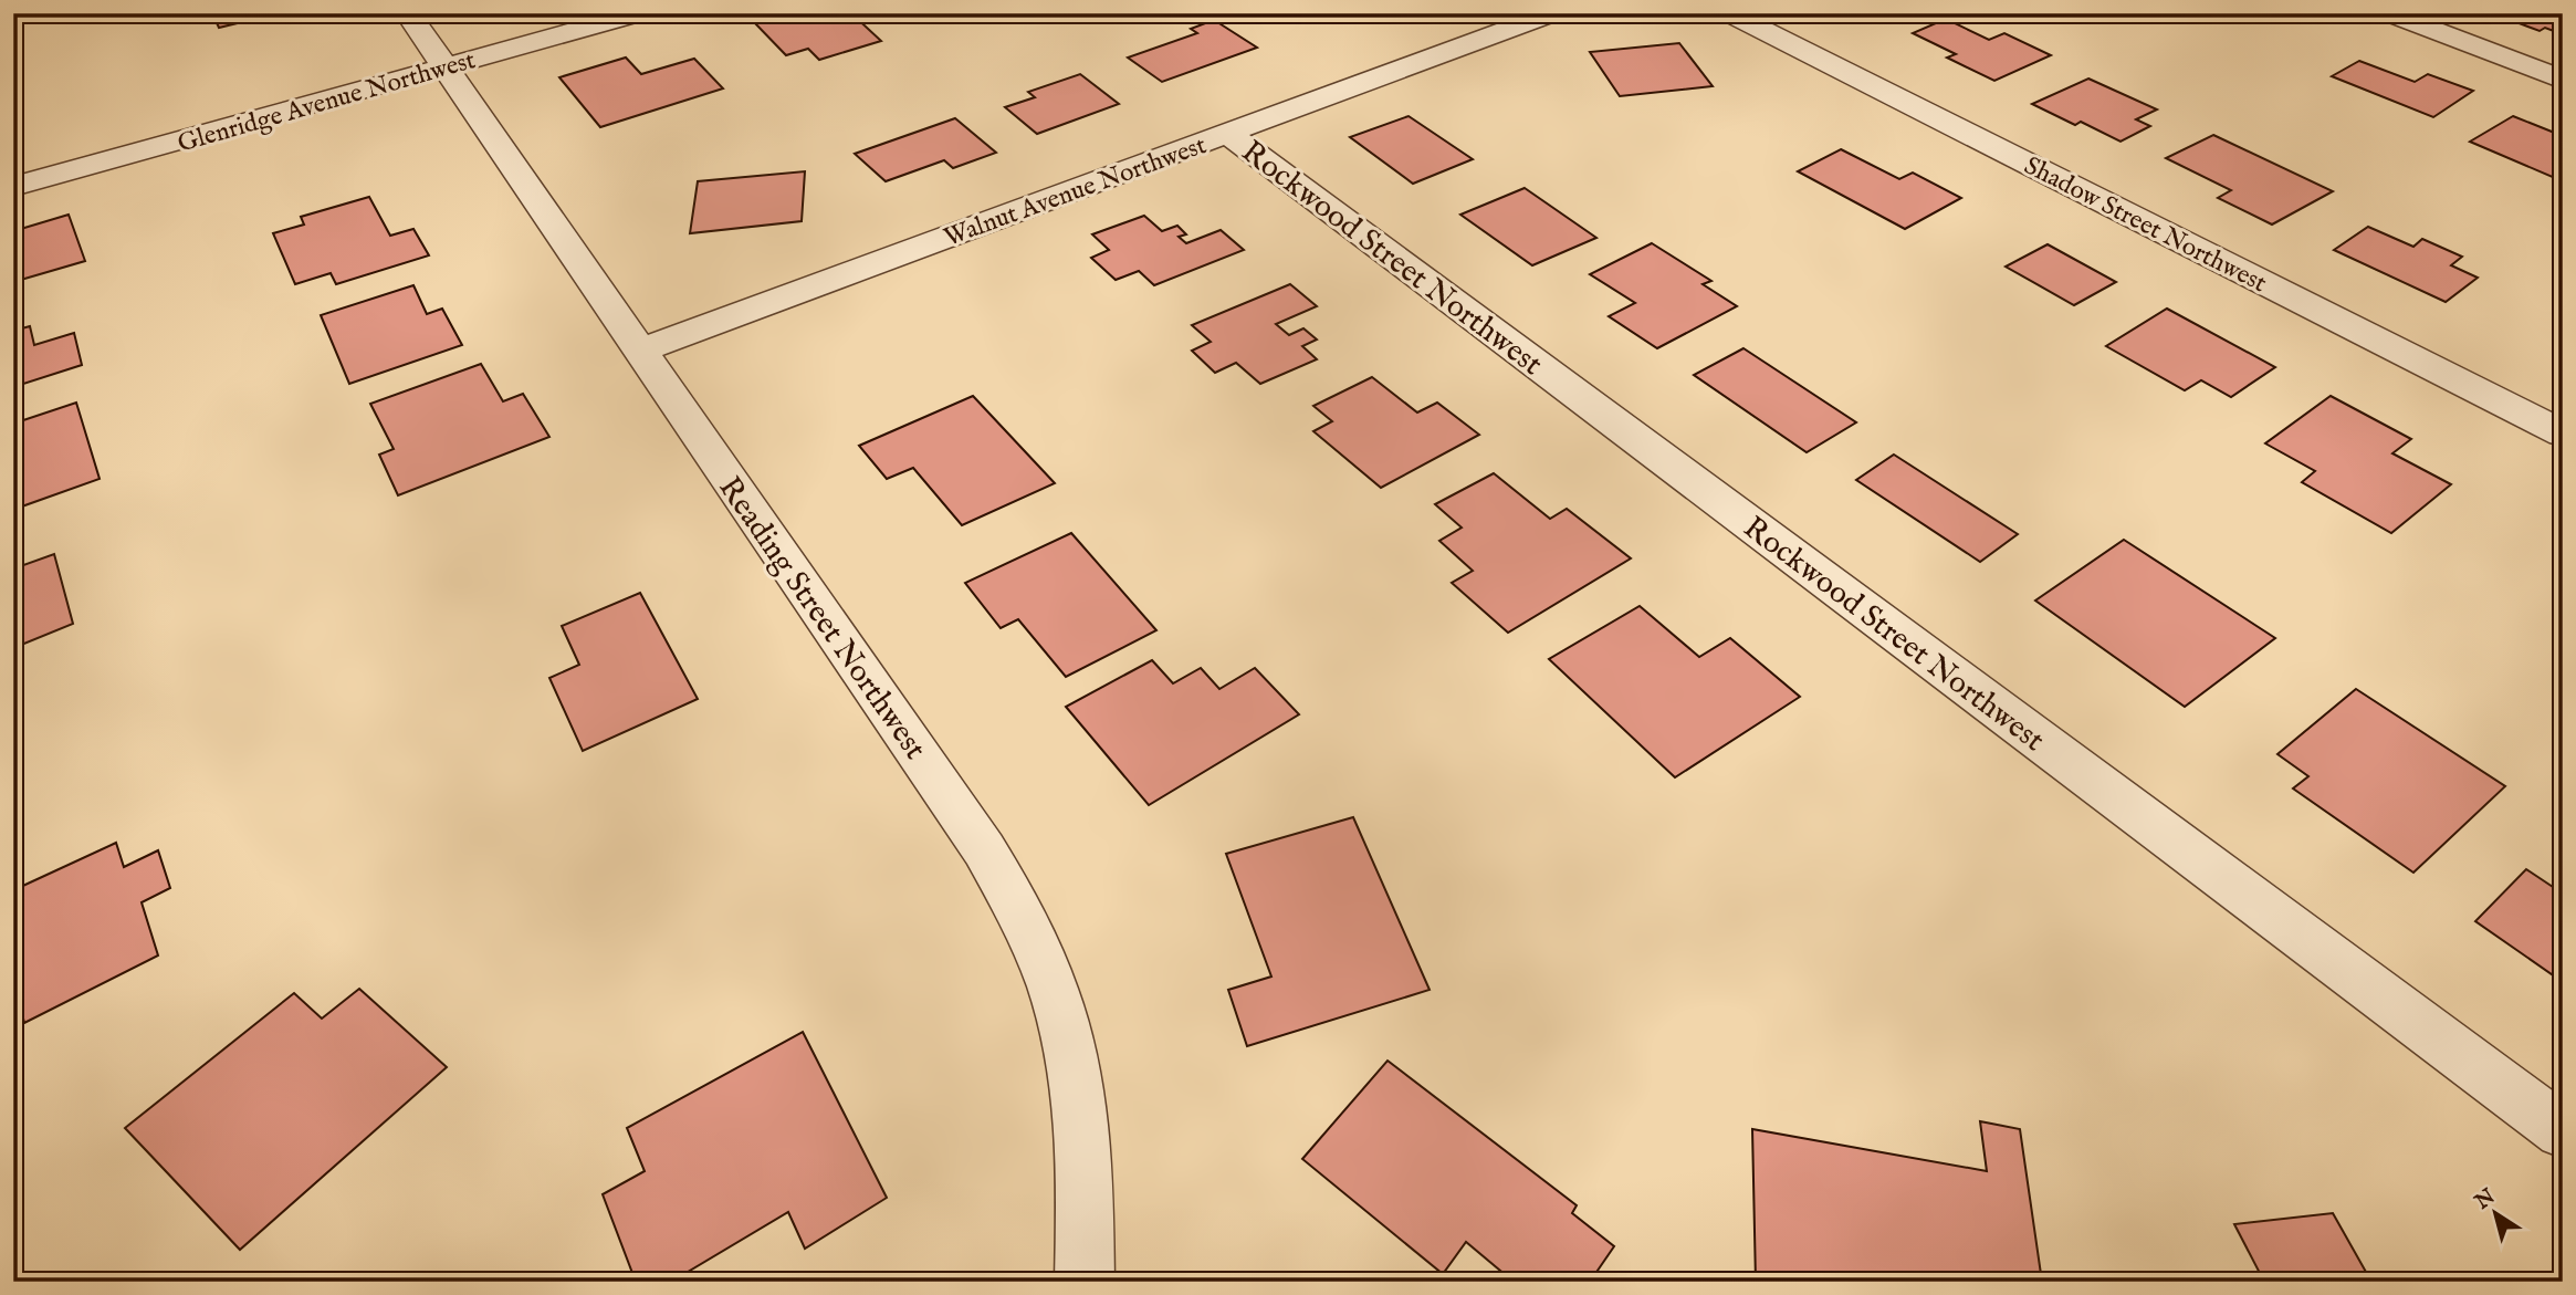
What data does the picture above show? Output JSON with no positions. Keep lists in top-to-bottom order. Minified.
{"streets":{"street":["Glenridge Avenue Northwest","Walnut Avenue Northwest","Shadow Street Northwest","Rockwood Street Northwest","Reading Street Northwest"]},"crossings":[["Glenridge Avenue Northwest","Reading Street Northwest"],["Walnut Avenue Northwest","Rockwood Street Northwest"],["Walnut Avenue Northwest","Reading Street Northwest"]],"north":"top left"}
